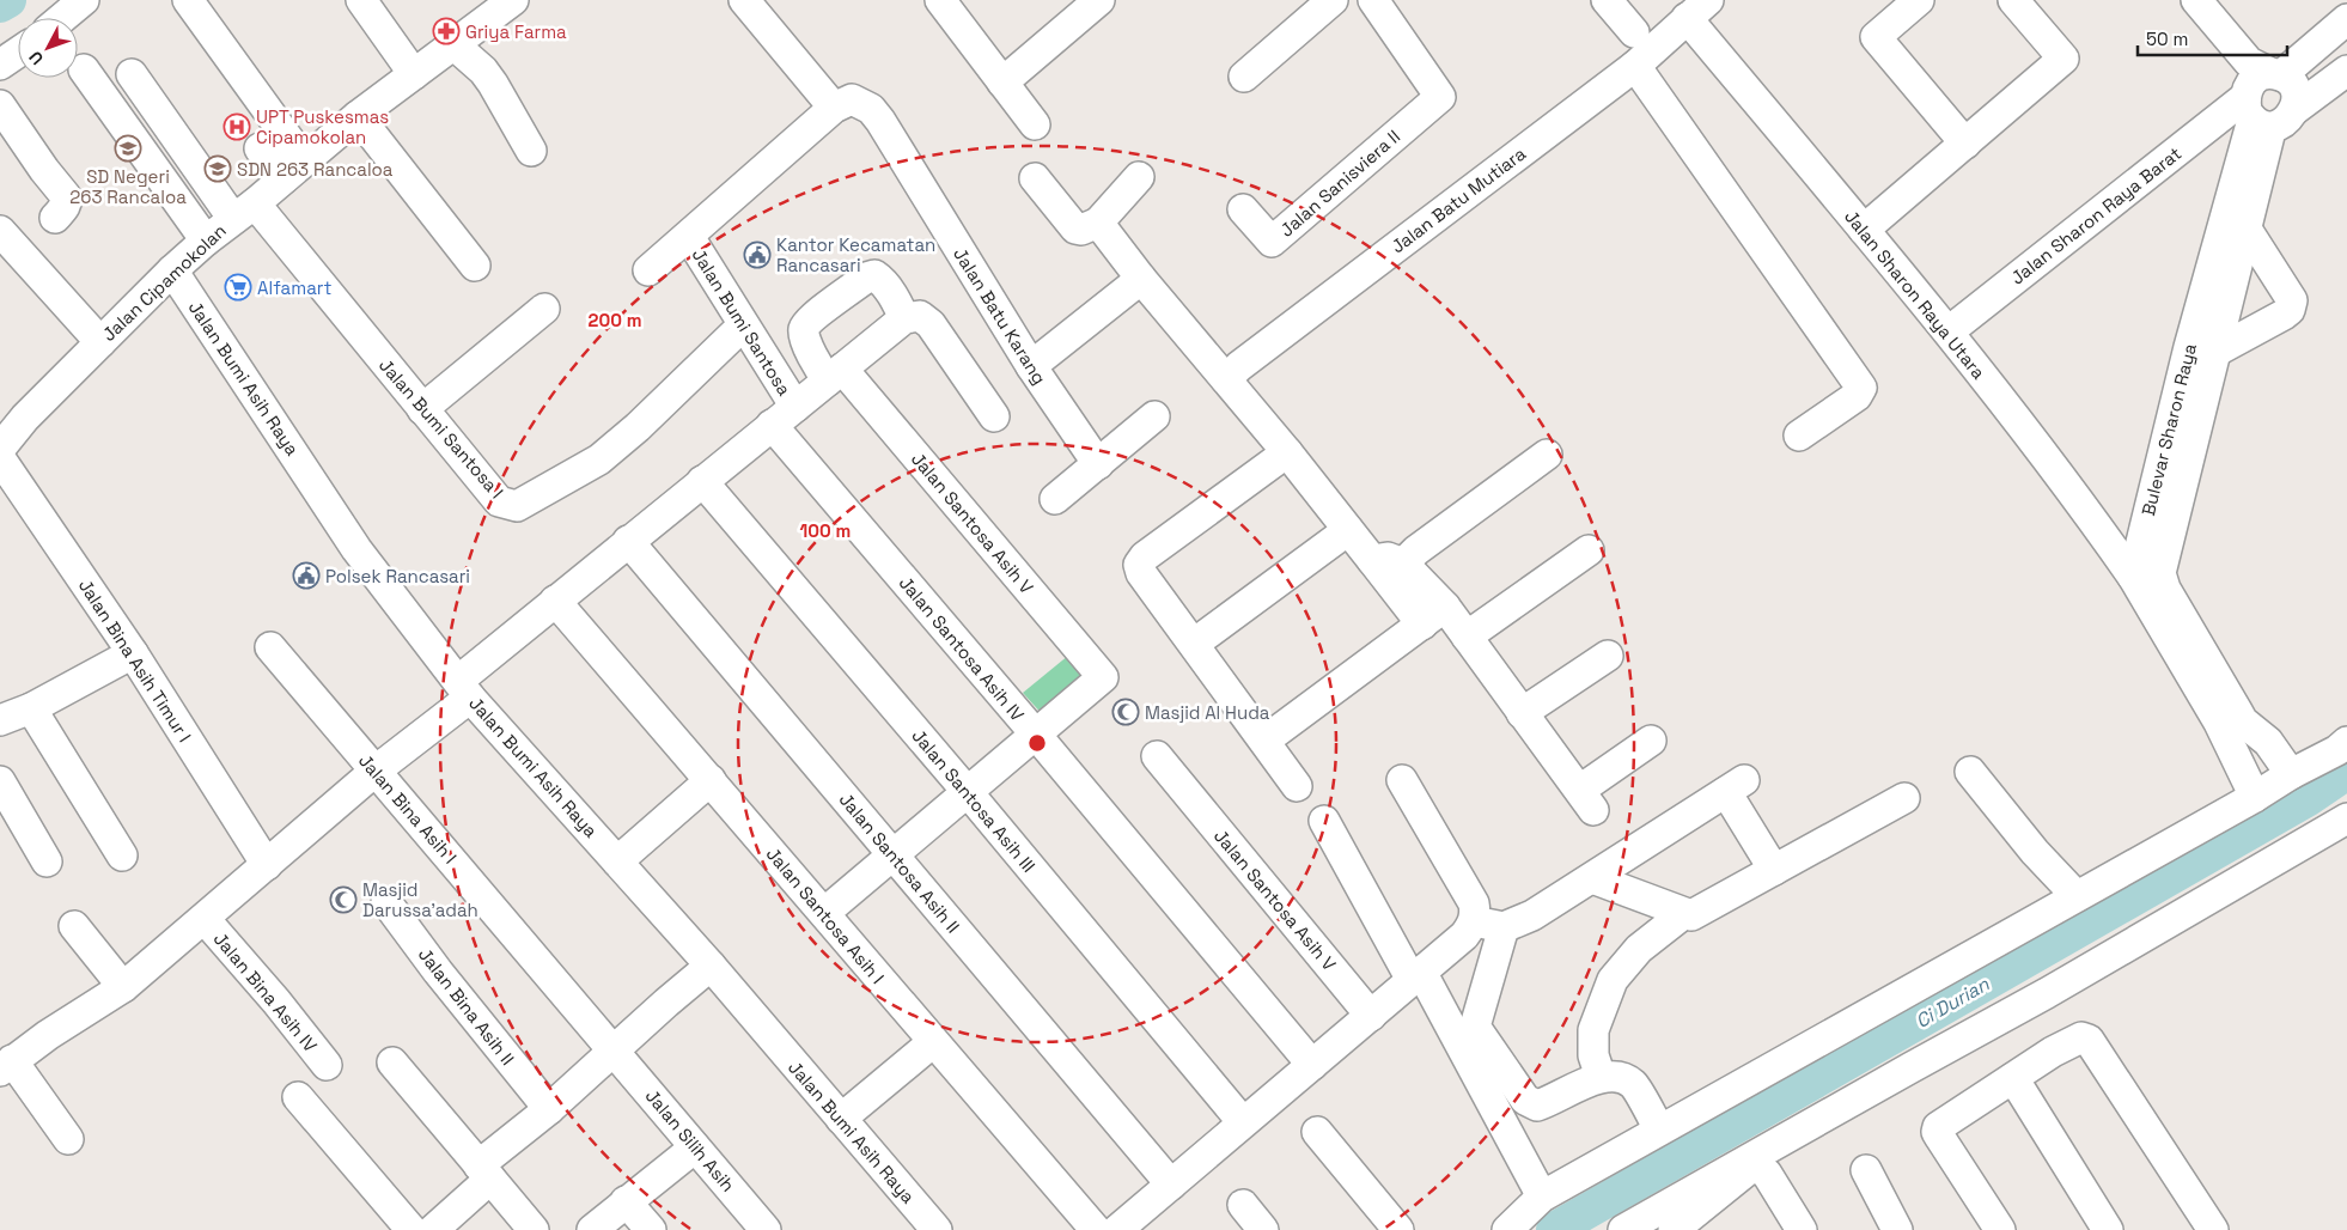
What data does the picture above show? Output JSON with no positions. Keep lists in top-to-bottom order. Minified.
{"streets":{"street":["Jalan Sanisviera II","Jalan Batu Mutiara","Jalan Sharon Raya Barat","Jalan Cipamokolan","Jalan Sharon Raya Utara","Jalan Batu Karang","Jalan Bumi Santosa","Jalan Bumi Asih Raya","Jalan Bumi Santosa I","Bulevar Sharon Raya","Jalan Santosa Asih V","Jalan Santosa Asih IV","Jalan Bina Asih Timur I","Jalan Santosa Asih III","Jalan Bina Asih I","Jalan Santosa Asih II","Jalan Santosa Asih I","Jalan Bina Asih IV","Jalan Bina Asih II","Jalan Silih Asih"]},"crossings":[["Jalan Batu Mutiara","Jalan Sharon Raya Utara"],["Jalan Sharon Raya Barat","Jalan Sharon Raya Utara"],["Jalan Sharon Raya Barat","Bulevar Sharon Raya"],["Jalan Cipamokolan","Jalan Bumi Asih Raya"],["Jalan Cipamokolan","Jalan Bumi Santosa I"],["Jalan Sharon Raya Utara","Bulevar Sharon Raya"],["Jalan Bumi Santosa","Jalan Bumi Santosa I"],["Jalan Santosa Asih V","Jalan Santosa Asih IV"],["Jalan Bina Asih I","Jalan Silih Asih"]],"water":["Ci Durian"],"places":{"pharmacy":["Griya Farma"],"hospital":["UPT Puskesmas Cipamokolan"],"school or university":["SD Negeri 263 Rancaloa","SDN 263 Rancaloa"],"public building":["Kantor Kecamatan Rancasari","Polsek Rancasari"],"supermarket":["Alfamart"],"mosque":["Masjid Al Huda","Masjid Darussa'adah"]},"scale_bar":"50 m","north":"bottom left","rings":["200 m","100 m"]}
